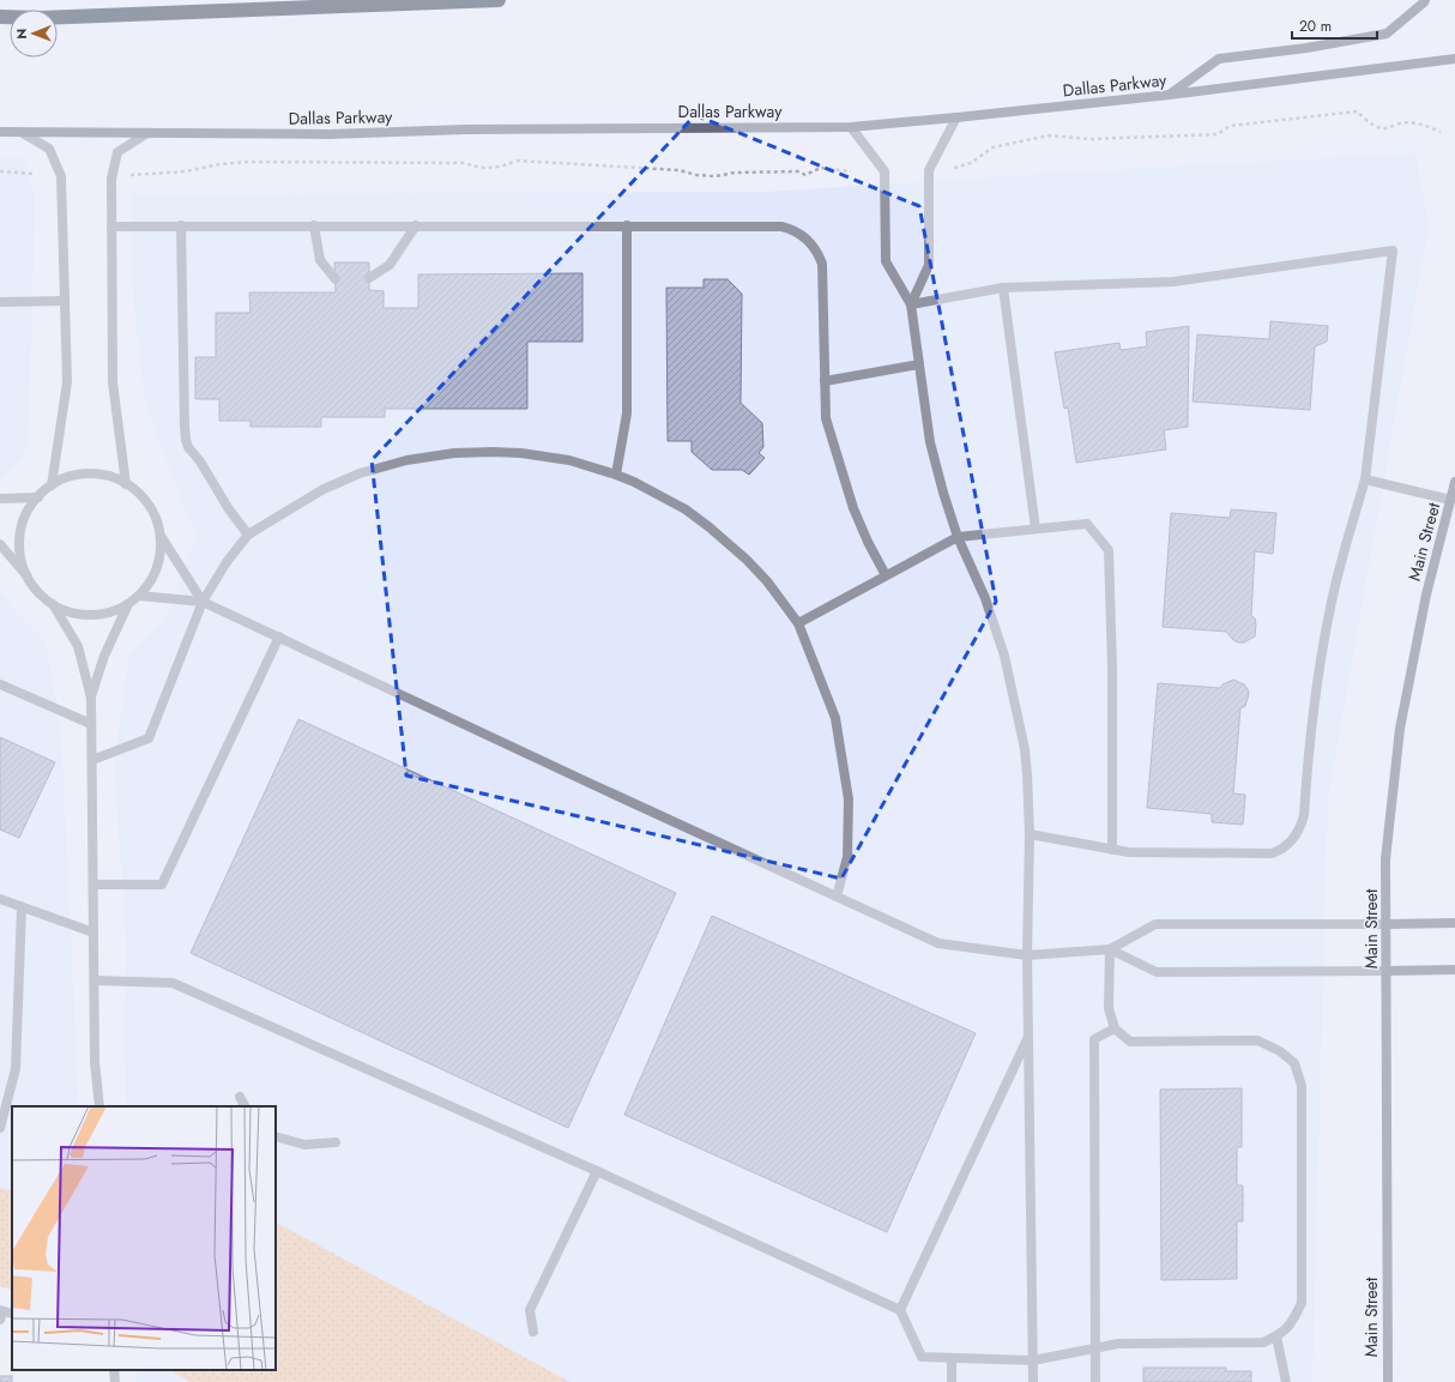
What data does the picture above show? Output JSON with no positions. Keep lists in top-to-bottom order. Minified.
{"streets":{"main road":["Dallas Parkway","Main Street"]},"scale_bar":"20 m","north":"left"}
